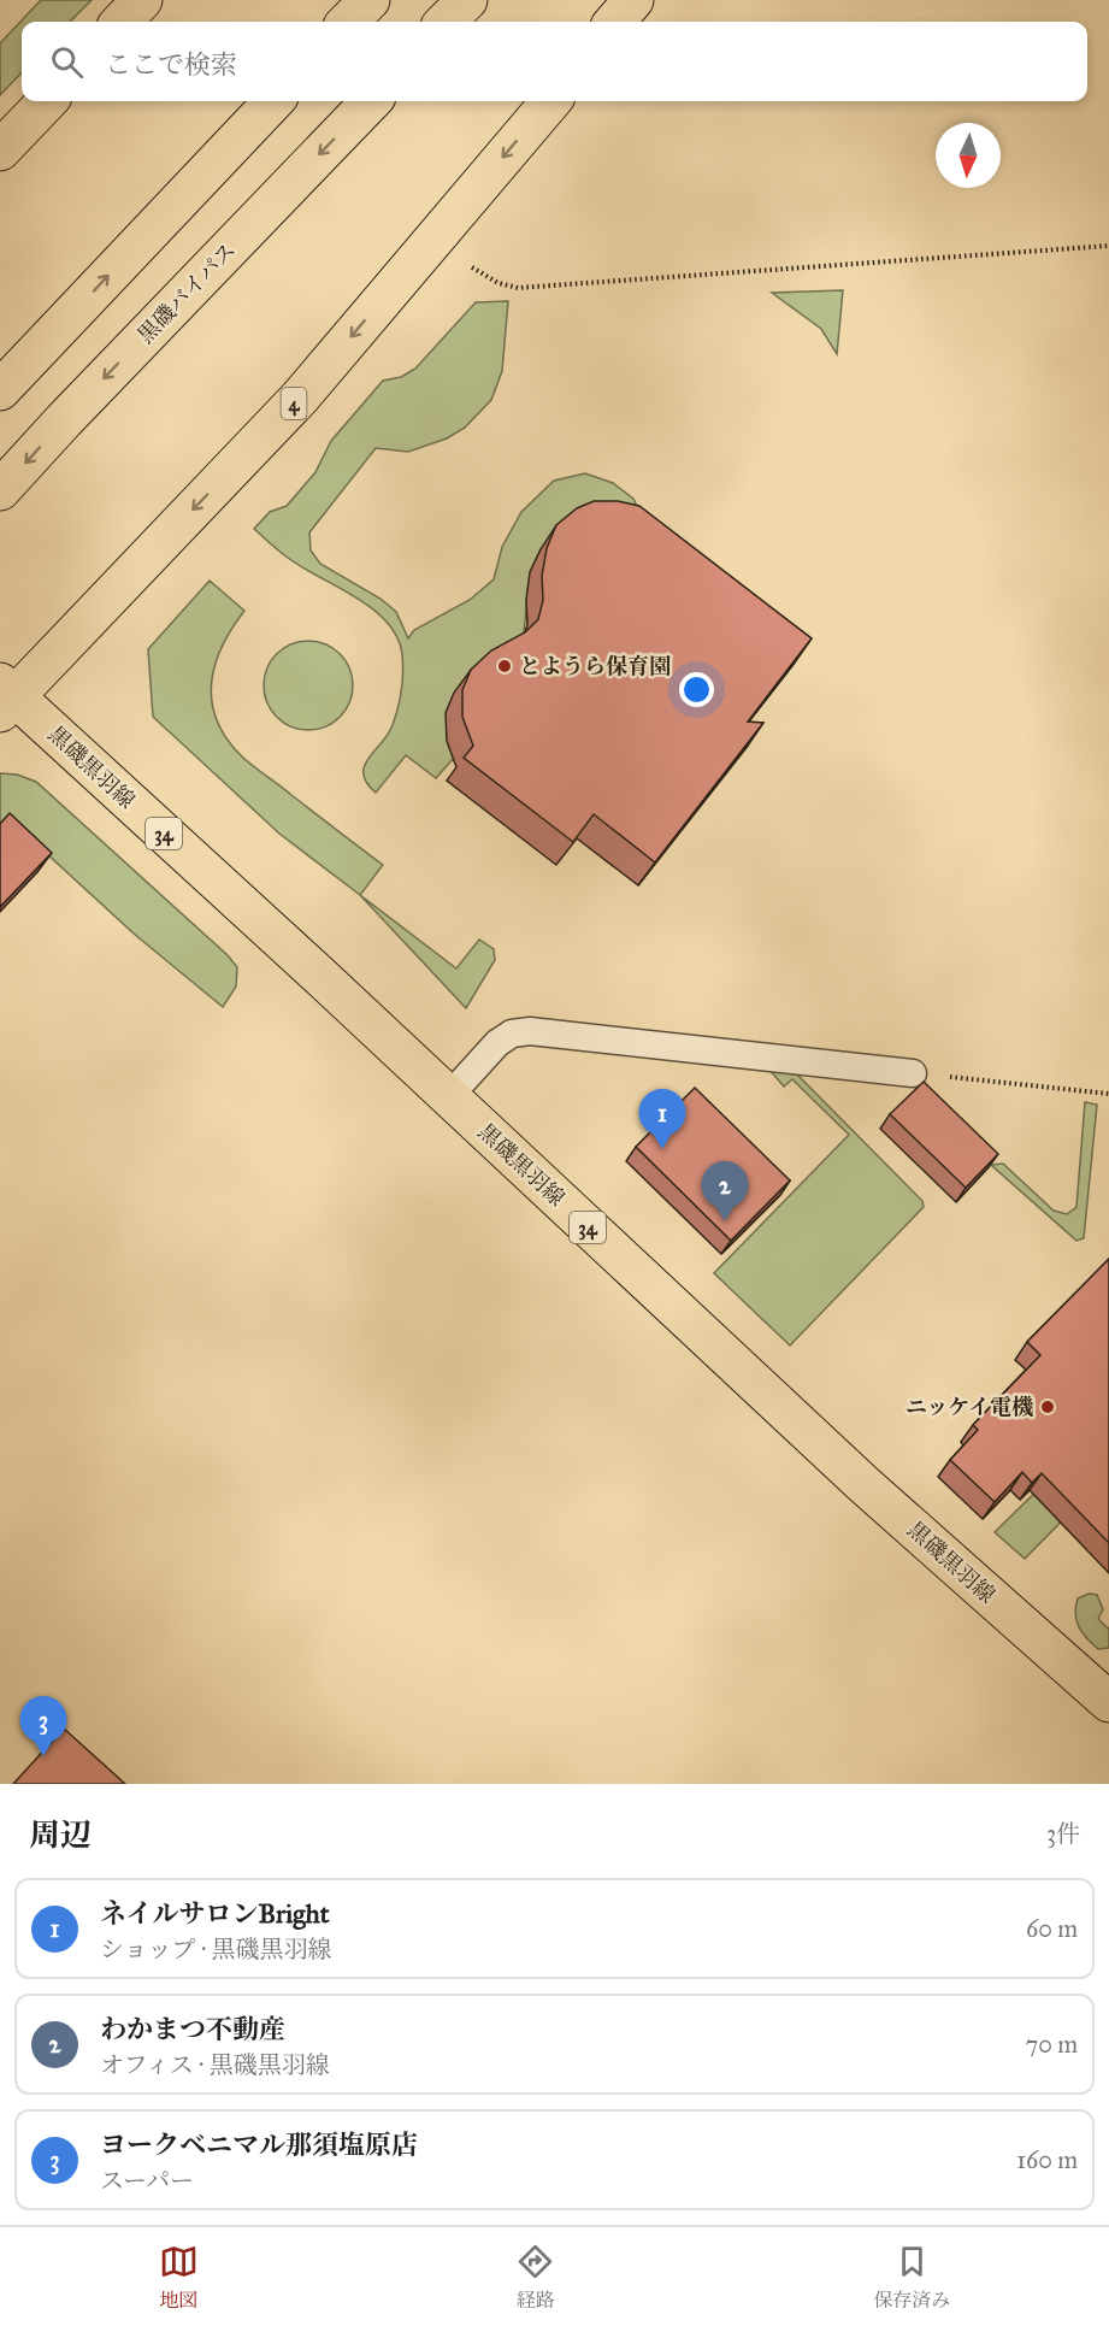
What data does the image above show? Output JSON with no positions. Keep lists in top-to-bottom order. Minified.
{"streets":{"main road":["黒磯バイパス","4","黒磯黒羽線","34"]},"crossings":[["4","黒磯黒羽線"]],"places":["とようら保育園","ニッケイ電機"],"north":"bottom","page":{"search":"ここで検索","pins":["1","2","3"],"heading":["周辺","3件"],"list":[{"mark":"1","name":"ネイルサロンBright","note":"ショップ · 黒磯黒羽線","value":"60 m"},{"mark":"2","name":"わかまつ不動産","note":"オフィス · 黒磯黒羽線","value":"70 m"},{"mark":"3","name":"ヨークベニマル那須塩原店","note":"スーパー","value":"160 m"}],"nav":["地図","経路","保存済み"]}}
